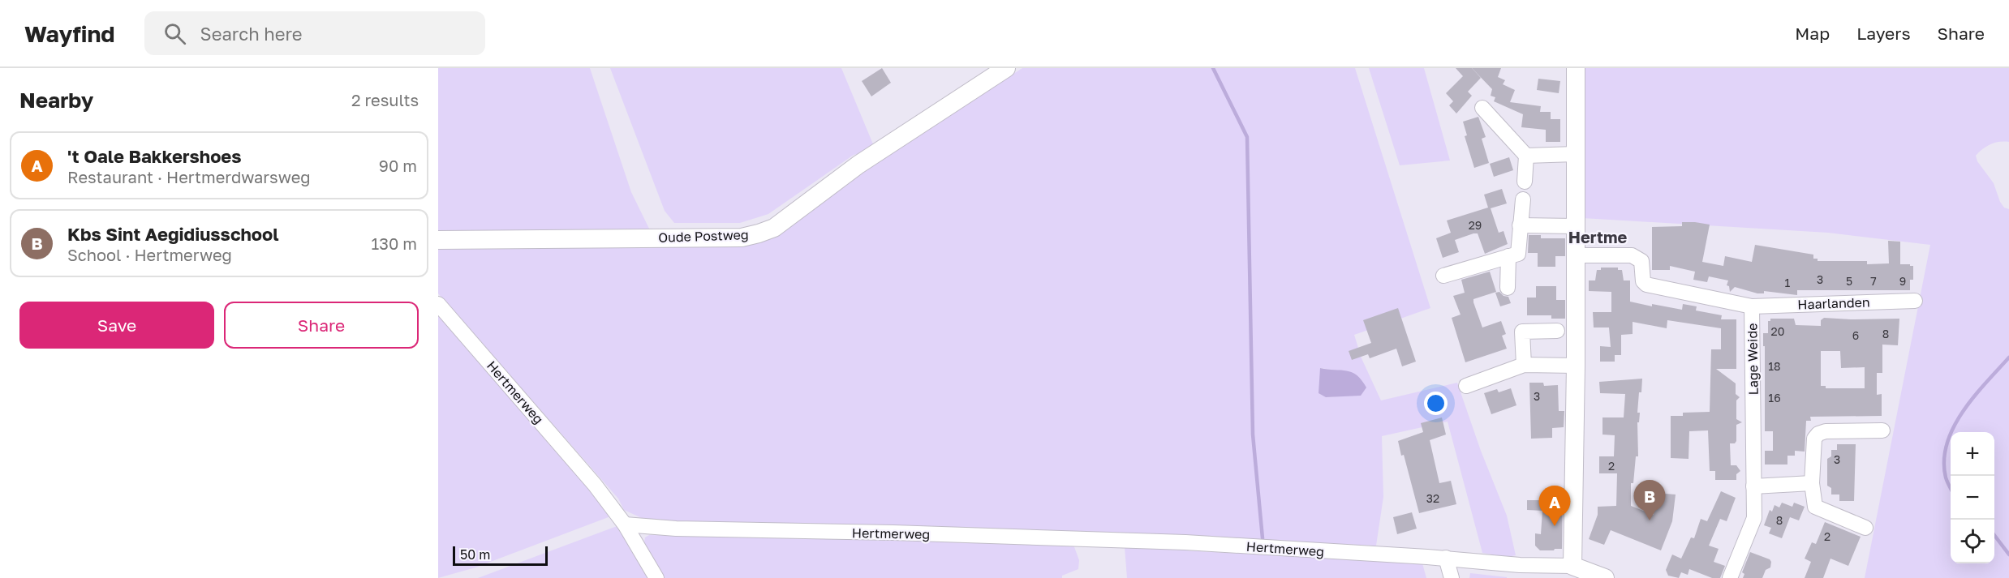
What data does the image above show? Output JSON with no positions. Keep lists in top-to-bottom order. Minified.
{"streets":{"street":["Oude Postweg","Haarlanden","Lage Weide","Hertmerweg"]},"crossings":[["Haarlanden","Lage Weide"]],"districts":["Hertme"],"house_numbers":["29","3","5","7","9","1","20","8","6","18","3","16","3","2","32","8","2"],"scale_bar":"50 m","page":{"header":"Wayfind","search":"Search here","nav":["Map","Layers","Share"],"heading":["Nearby","2 results"],"list":[{"mark":"A","name":"'t Oale Bakkershoes","note":"Restaurant · Hertmerdwarsweg","value":"90 m"},{"mark":"B","name":"Kbs Sint Aegidiusschool","note":"School · Hertmerweg","value":"130 m"}],"buttons":["Save","Share"],"map_buttons":["+","−"],"pins":["B","A"],"scale":"50 m"}}
